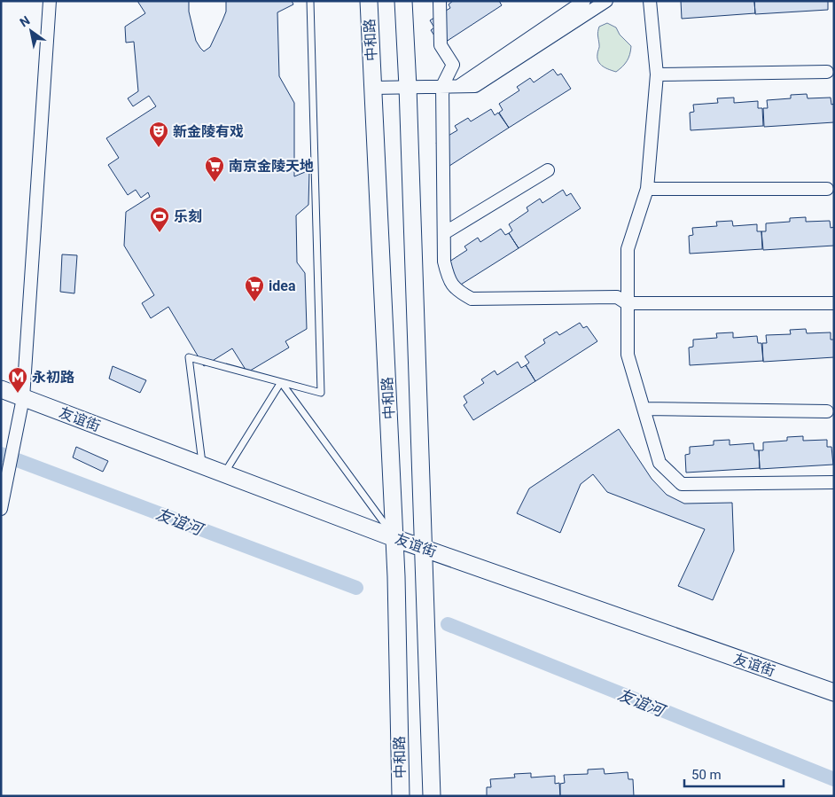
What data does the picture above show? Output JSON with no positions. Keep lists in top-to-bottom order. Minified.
{"streets":{"main road":["中和路","友谊街"]},"crossings":[["中和路","友谊街"]],"water":["友谊河"],"places":{"theatre":["新金陵有戏"],"supermarket":["南京金陵天地","idea"],"sports":["乐刻"],"metro station":["永初路"]},"scale_bar":"50 m","north":"top left"}
